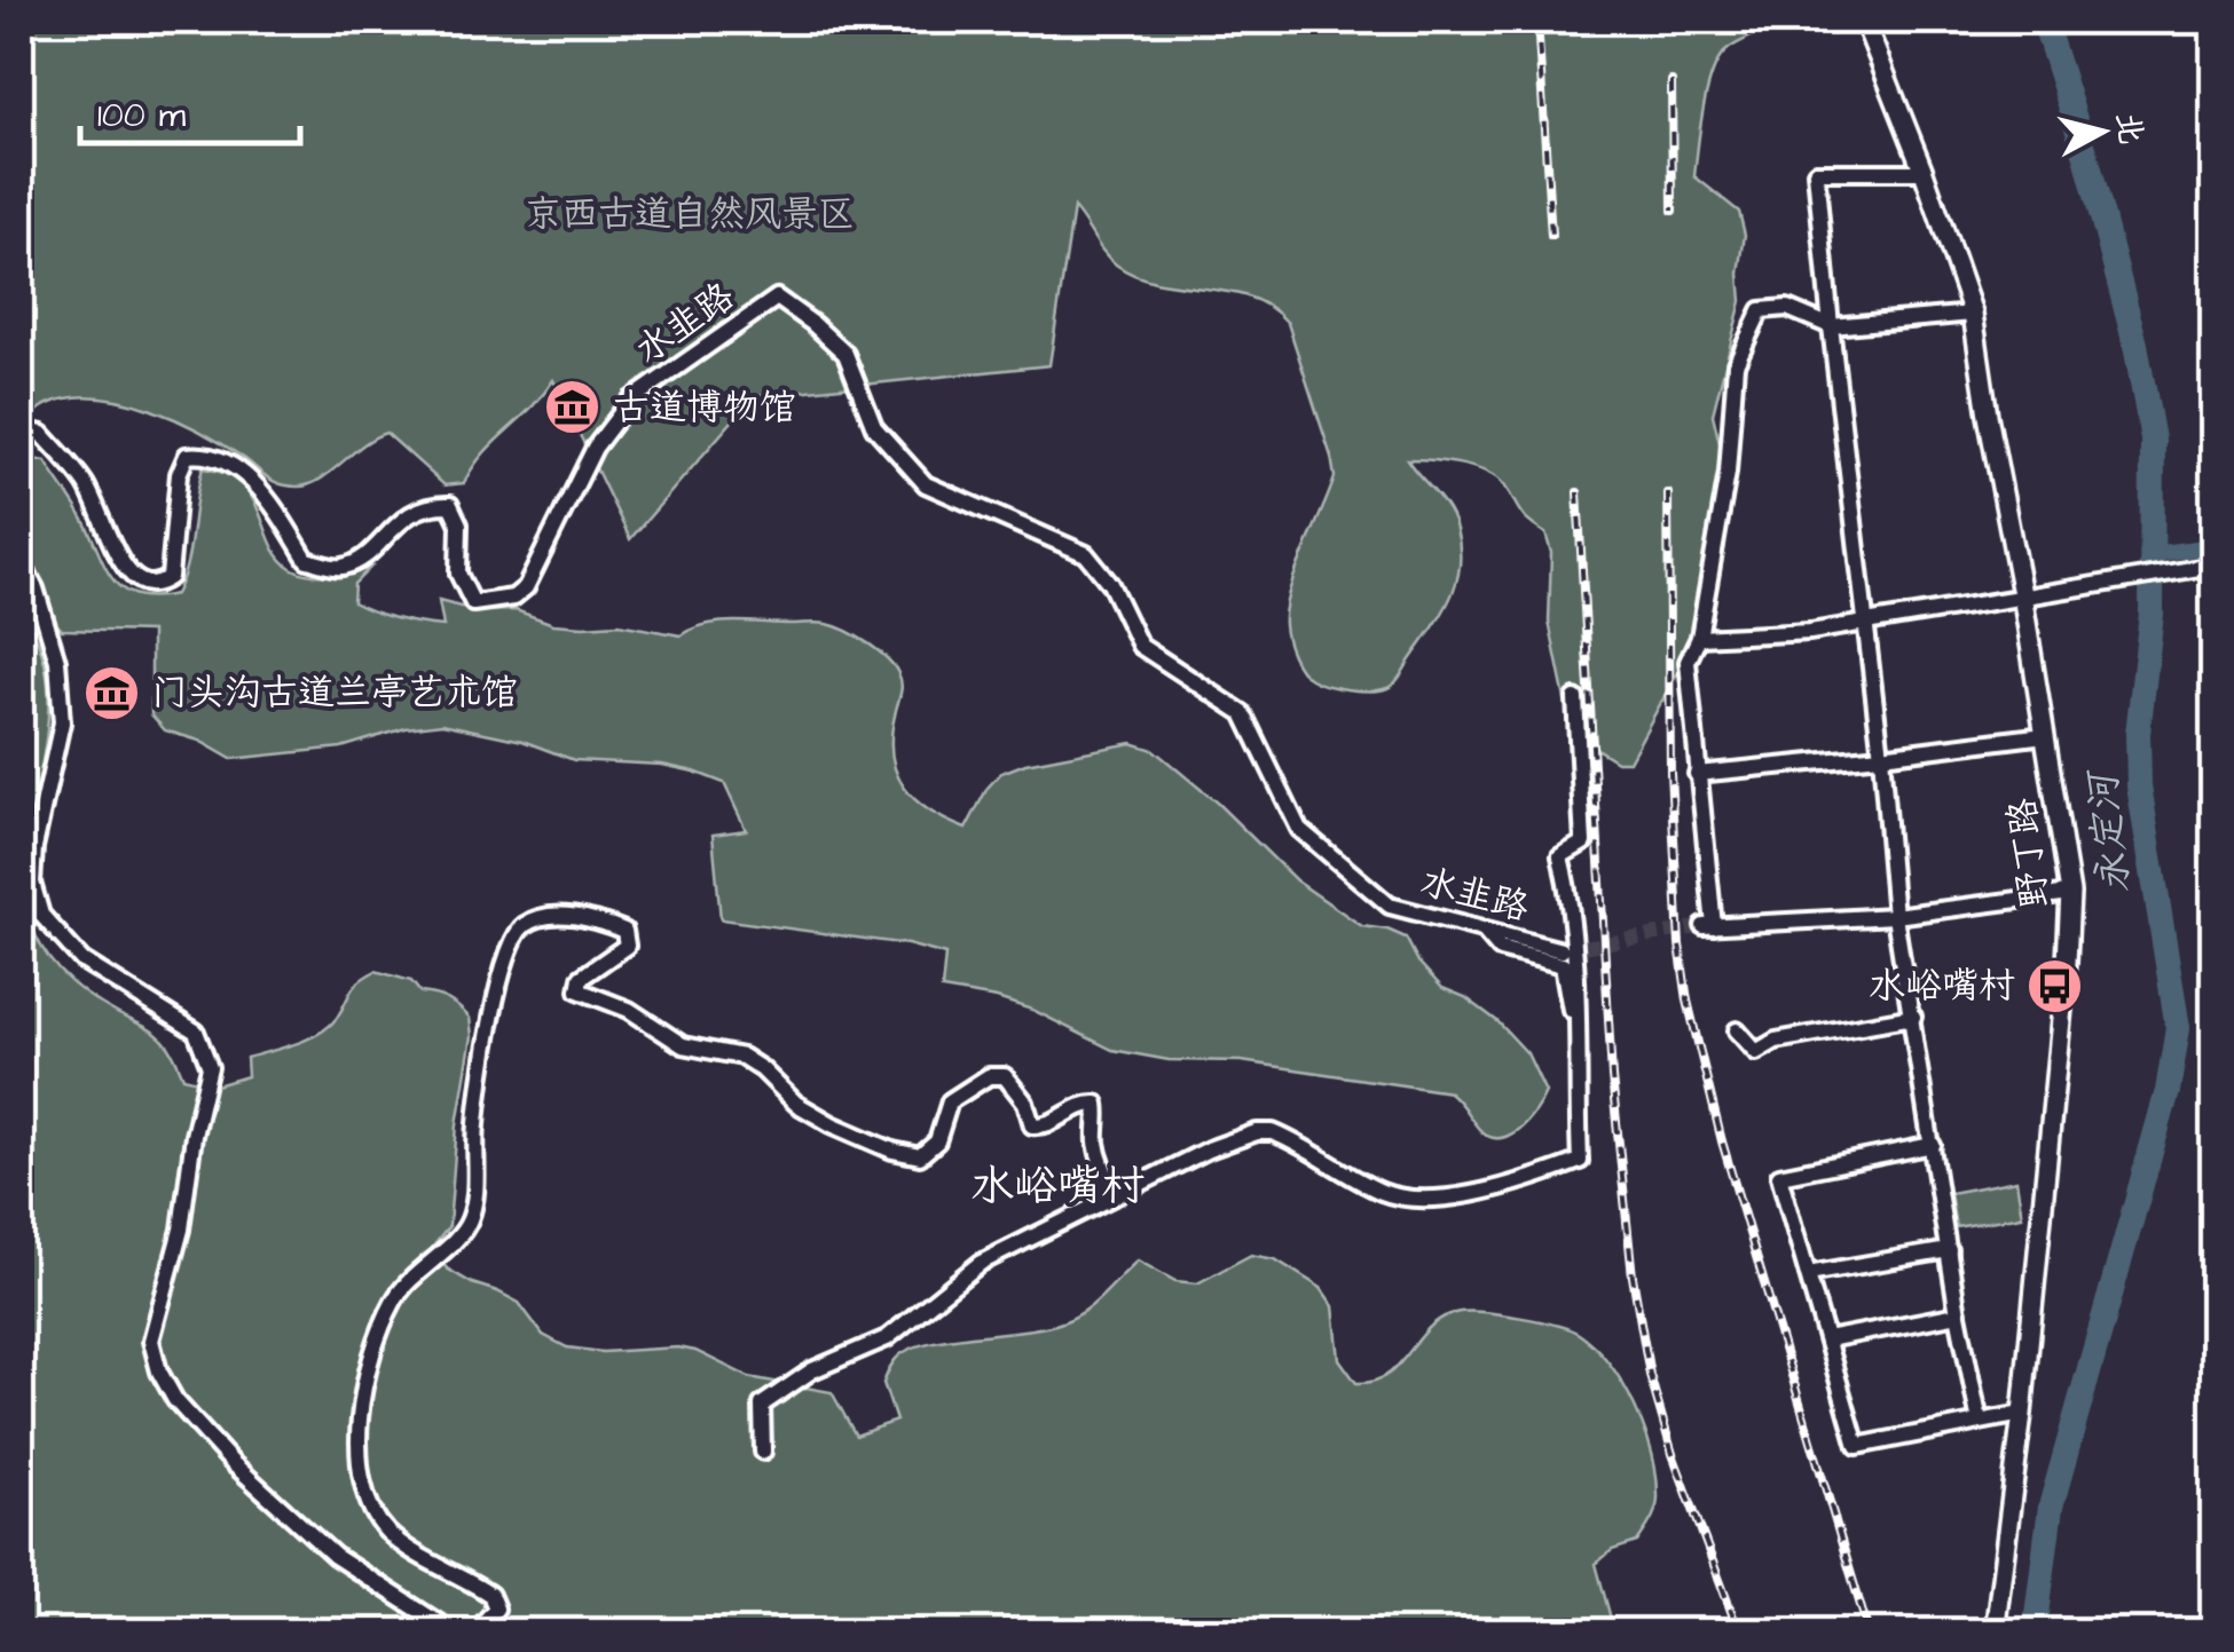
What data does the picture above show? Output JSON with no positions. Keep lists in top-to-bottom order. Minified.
{"streets":{"main road":["野丁路"],"street":["水韭路"]},"districts":["水峪嘴村"],"water":["永定河"],"parks":["京西古道自然风景区"],"places":{"museum":["古道博物馆","门头沟古道兰亭艺术馆"],"bus stop":["水峪嘴村"]},"scale_bar":"100 m","north":"right"}
